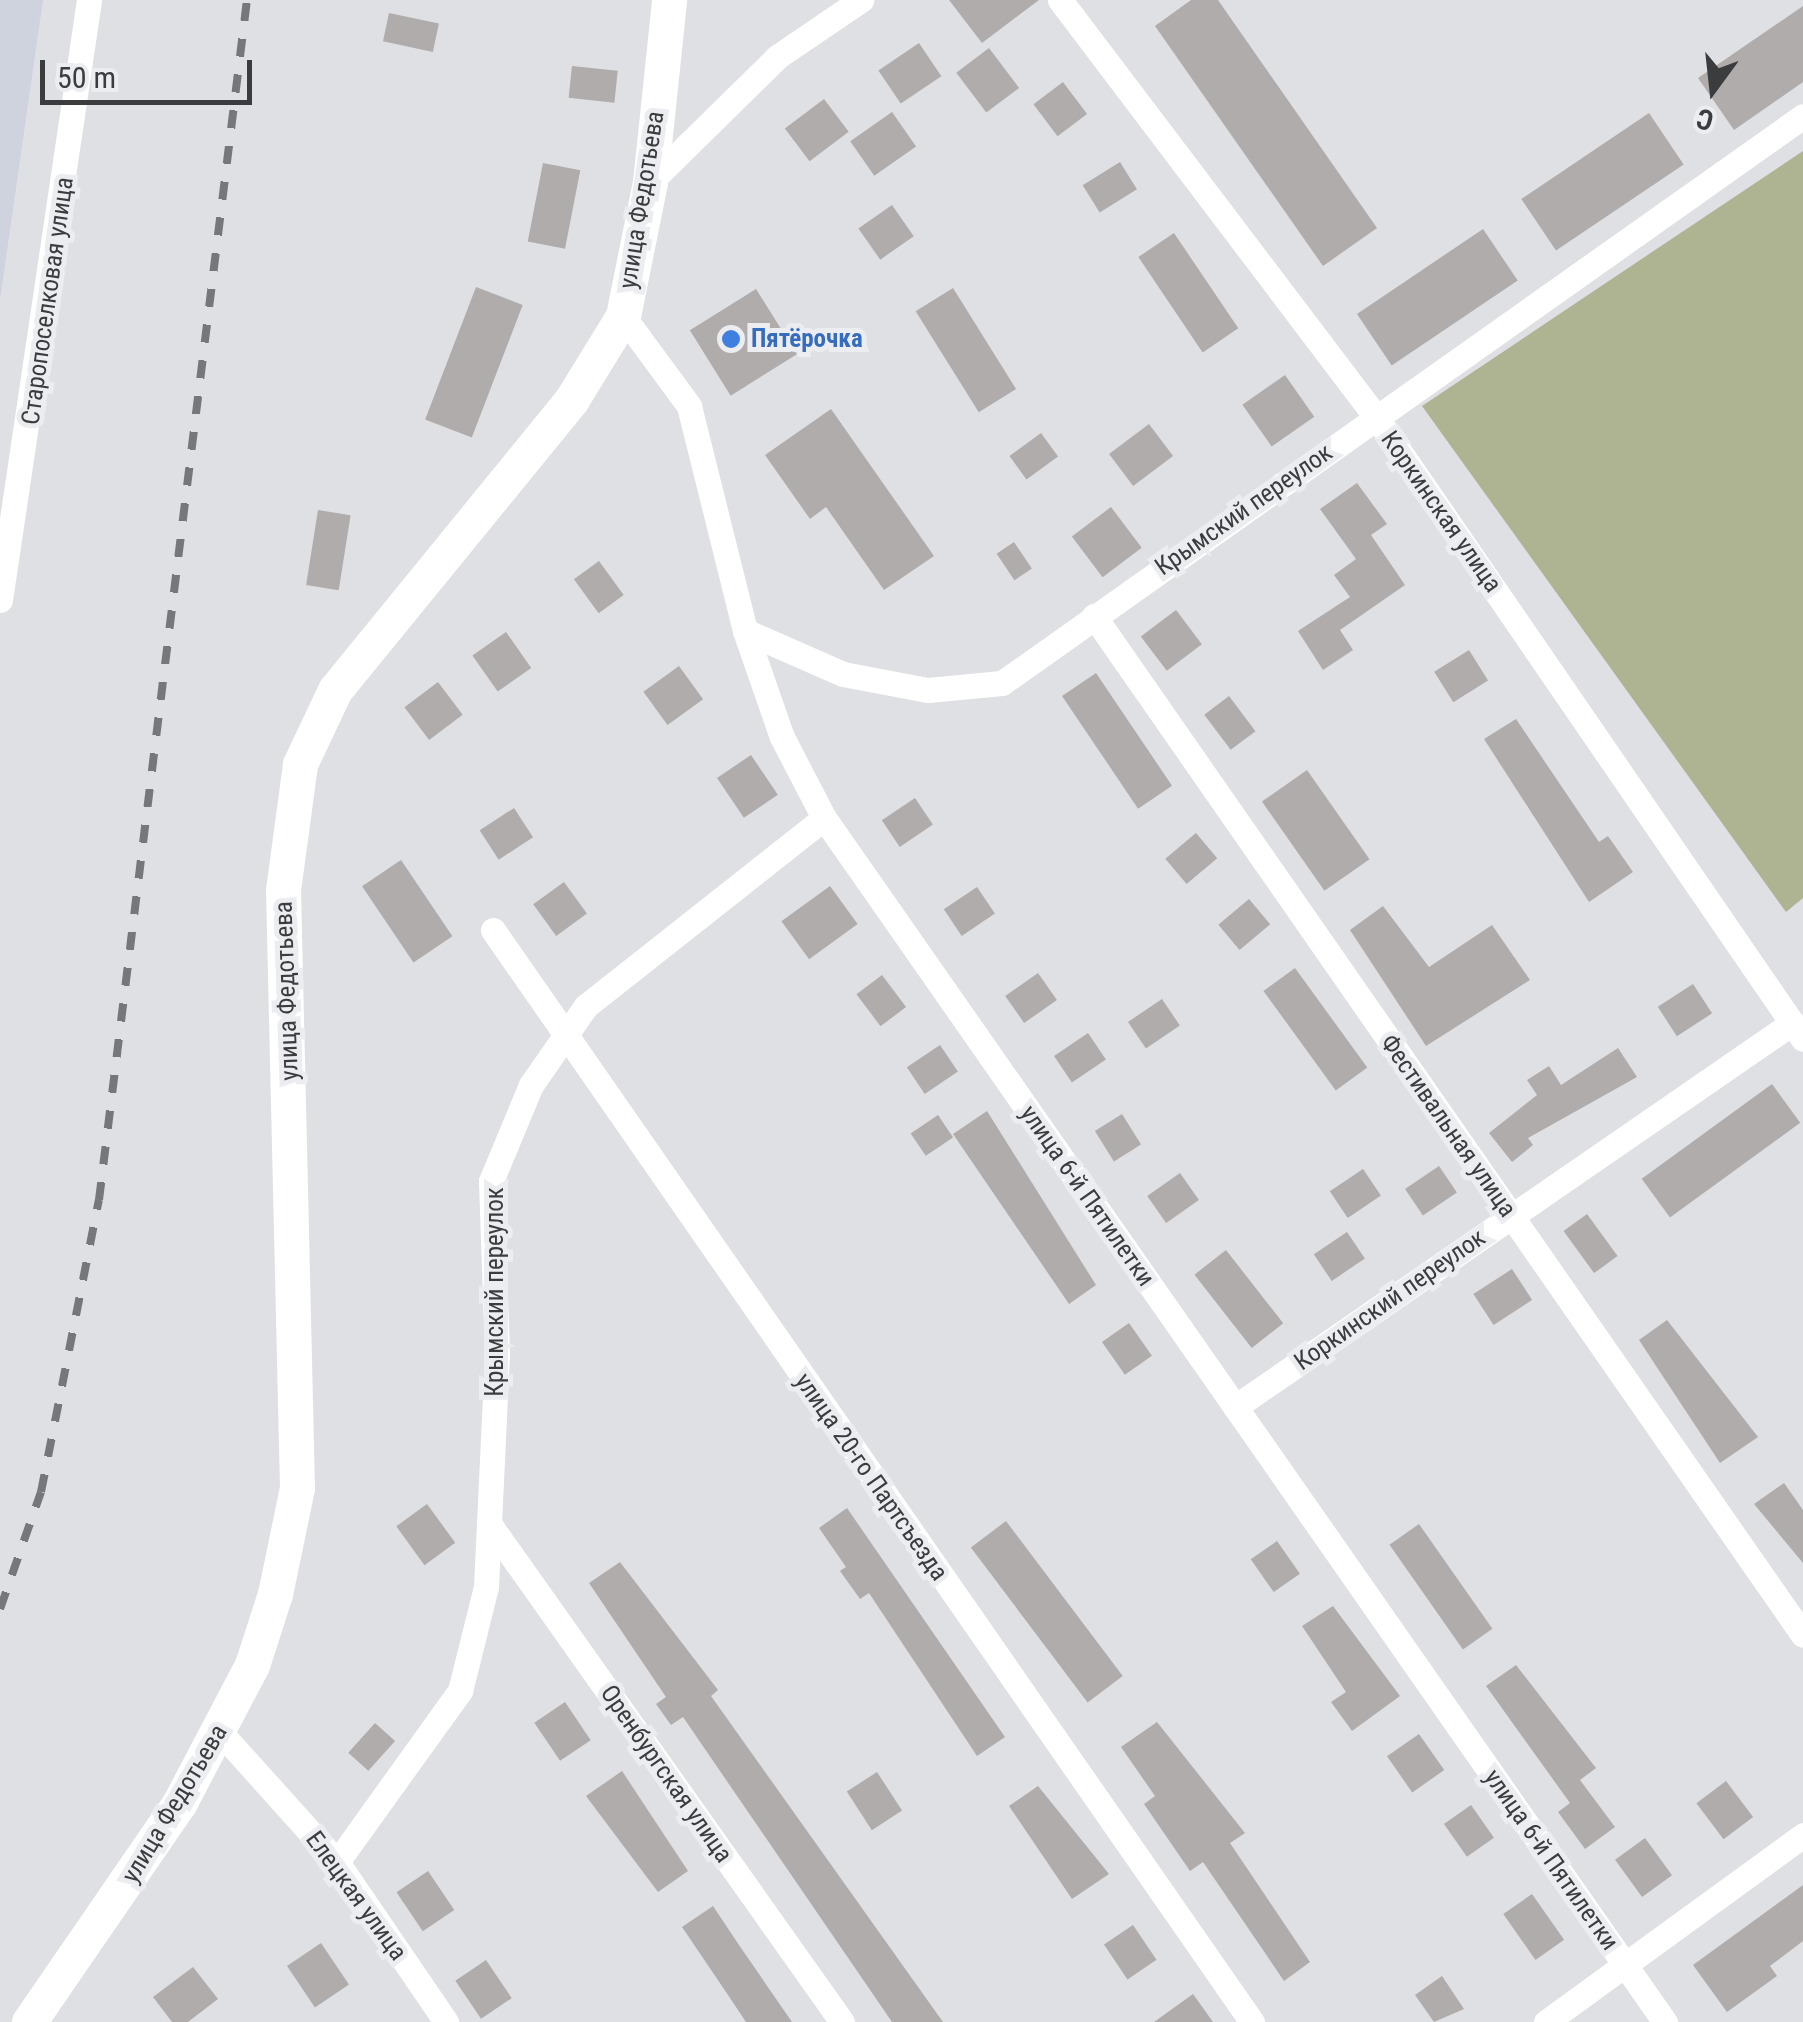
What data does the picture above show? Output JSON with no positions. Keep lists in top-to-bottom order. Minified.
{"streets":{"main road":["улица Федотьева"],"street":["Старопоселковая улица","Крымский переулок","Коркинская улица","Фестивальная улица","улица 6-й Пятилетки","Коркинский переулок","улица 20-го Партсъезда","Оренбургская улица","Елецкая улица"]},"crossings":[["улица Федотьева","улица 6-й Пятилетки"],["улица Федотьева","Елецкая улица"],["Крымский переулок","Коркинская улица"],["Крымский переулок","Фестивальная улица"],["Крымский переулок","улица 6-й Пятилетки"],["Крымский переулок","улица 20-го Партсъезда"],["Крымский переулок","Оренбургская улица"],["Крымский переулок","Елецкая улица"],["Коркинская улица","Коркинский переулок"],["Фестивальная улица","Коркинский переулок"],["улица 6-й Пятилетки","Коркинский переулок"]],"places":["Пятёрочка"],"scale_bar":"50 m","north":"bottom"}
